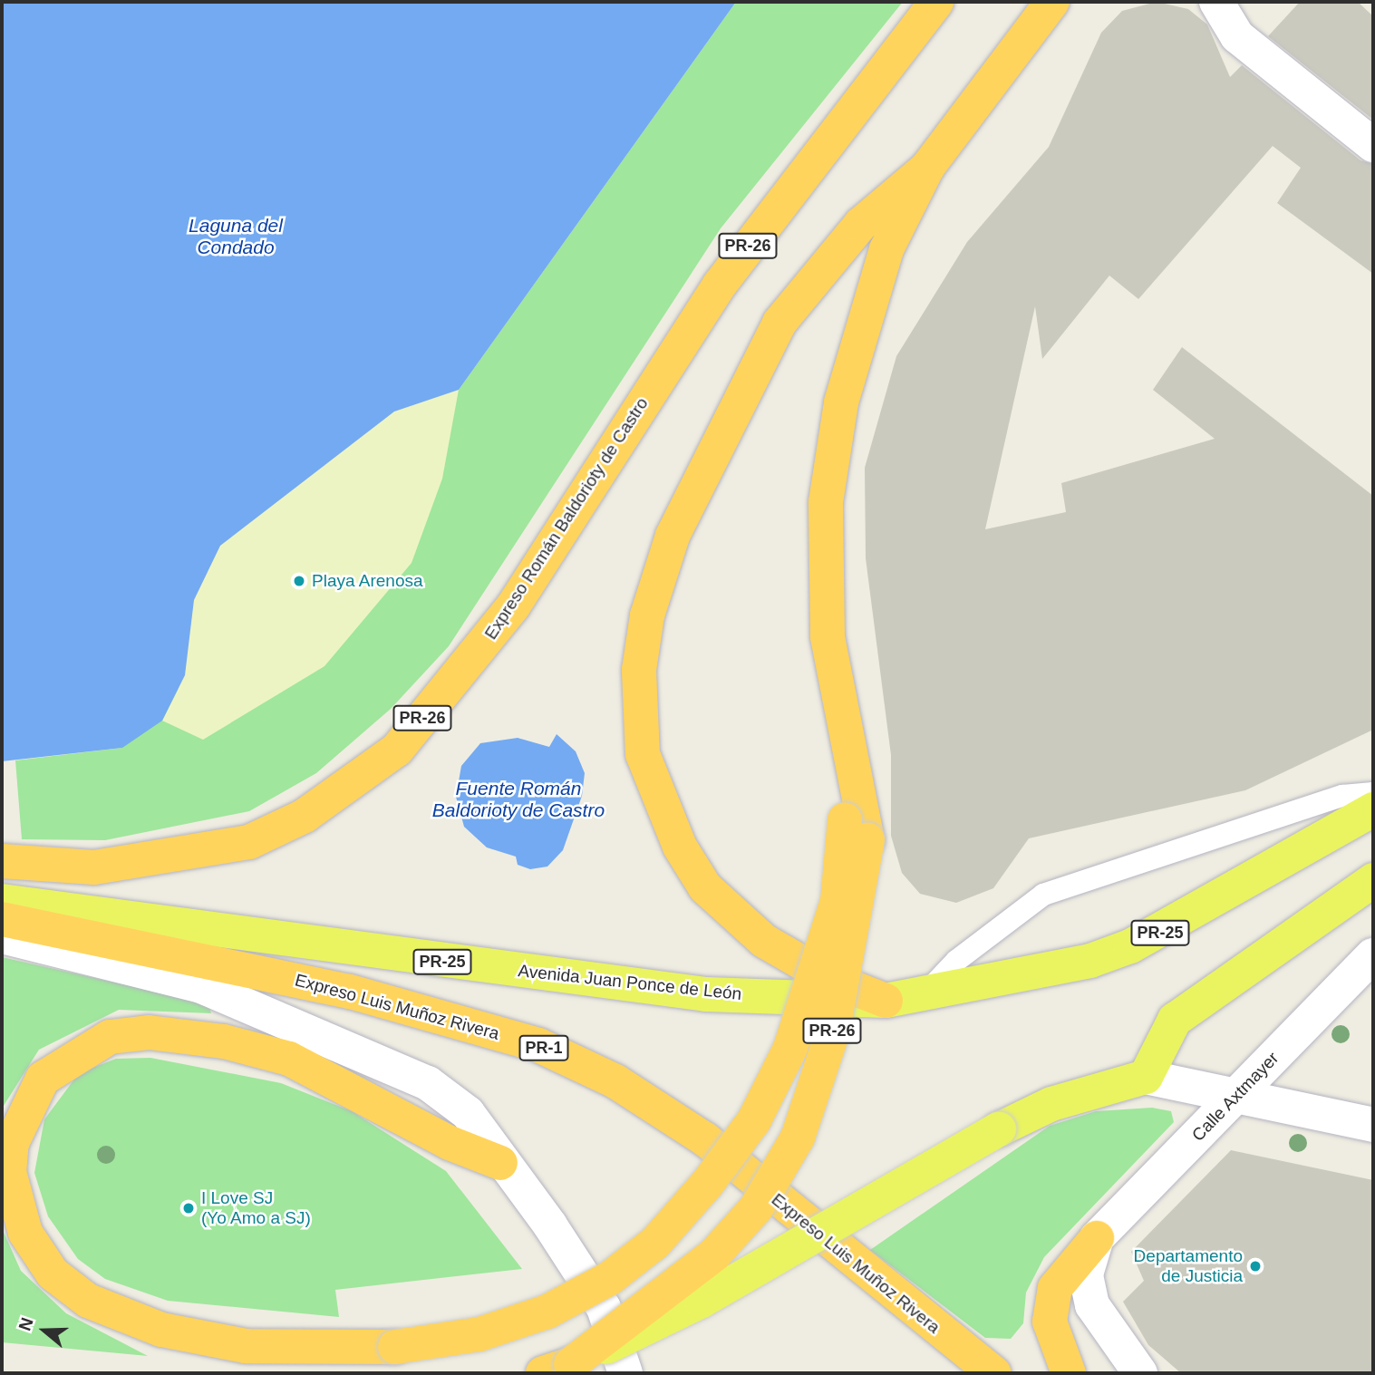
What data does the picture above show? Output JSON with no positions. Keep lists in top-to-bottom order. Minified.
{"streets":{"highway":["PR-26","Expreso Román Baldorioty de Castro","Expreso Luis Muñoz Rivera","PR-1"],"main road":["PR-25","Avenida Juan Ponce de León"],"street":["Calle Axtmayer"]},"water":["Laguna del Condado","Fuente Román Baldorioty de Castro"],"places":["Playa Arenosa","I Love SJ (Yo Amo a SJ)","Departamento de Justicia"],"north":"left"}
